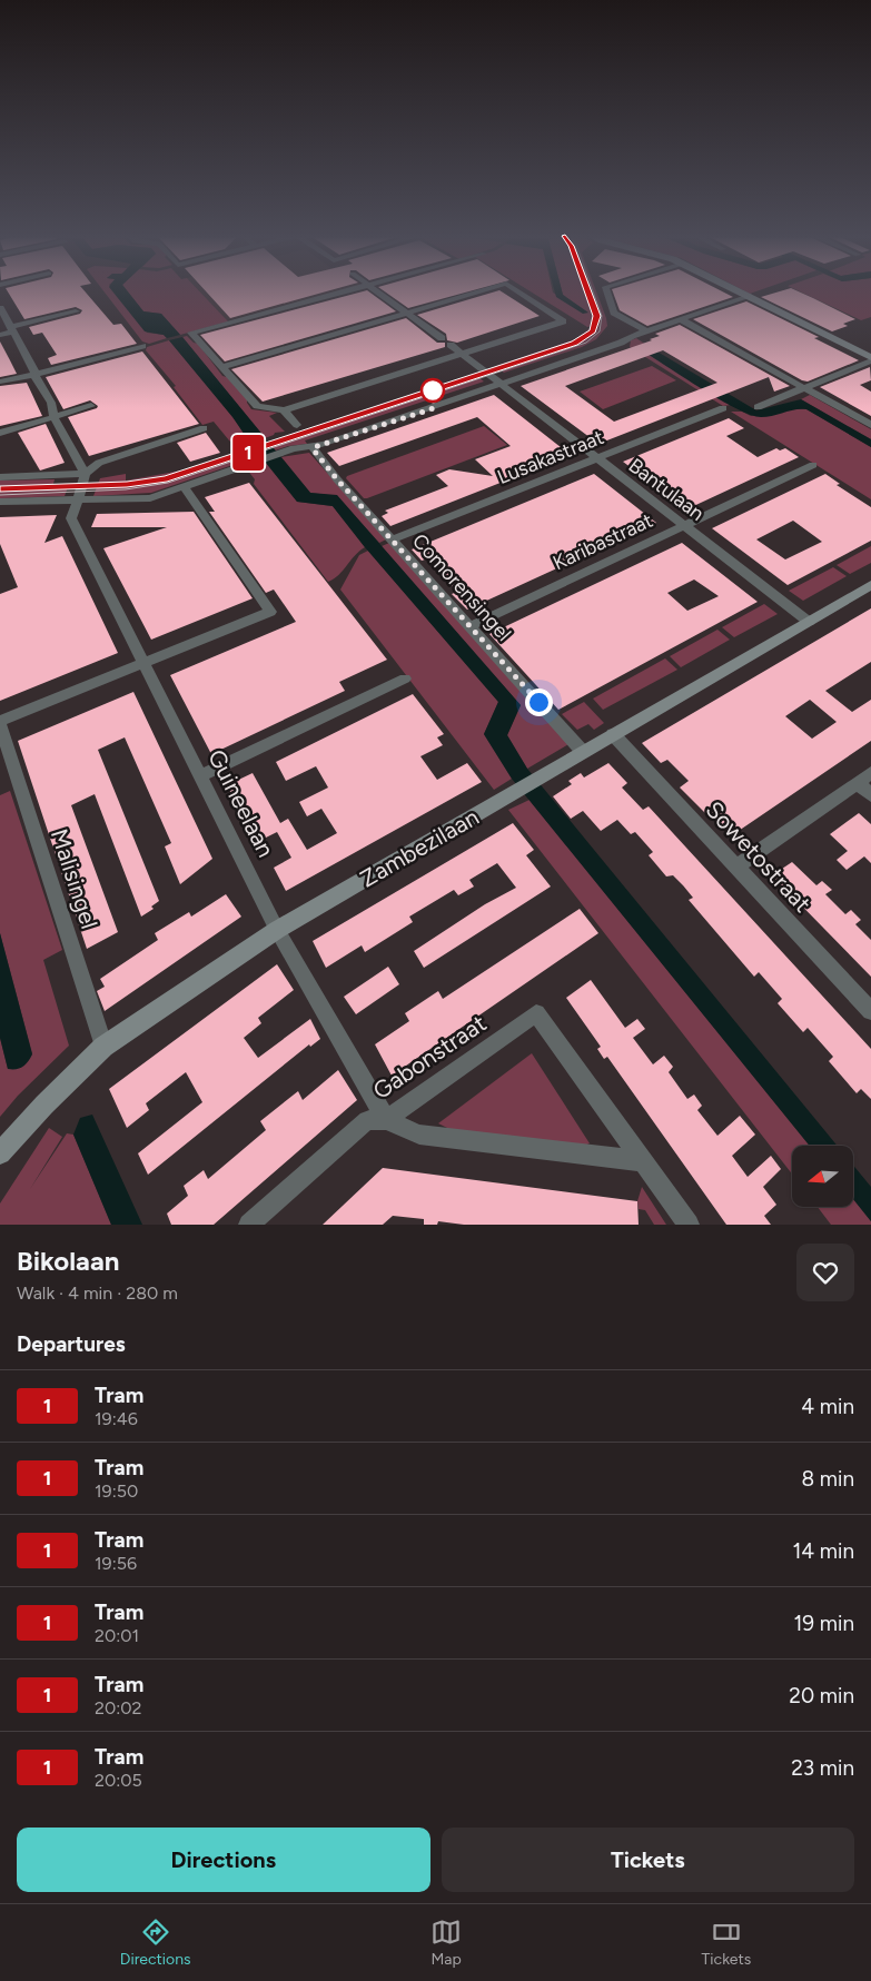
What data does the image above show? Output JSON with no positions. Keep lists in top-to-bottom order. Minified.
{"streets":{"street":["Lusakastraat","Bantulaan","Karibastraat","Comorensingel","Guineelaan","Zambezilaan","Sowetostraat","Malisingel","Gabonstraat"]},"crossings":[["Lusakastraat","Bantulaan"],["Lusakastraat","Comorensingel"],["Bantulaan","Karibastraat"],["Bantulaan","Zambezilaan"],["Karibastraat","Comorensingel"],["Comorensingel","Zambezilaan"],["Guineelaan","Zambezilaan"],["Guineelaan","Gabonstraat"],["Zambezilaan","Sowetostraat"],["Zambezilaan","Malisingel"]],"lines":["tram line 1"],"north":"left","page":{"on_map":"1","heading":[["Bikolaan","Walk · 4 min · 280 m"],"Departures"],"list":[{"mark":"1","name":"Tram","note":"19:46","value":"4 min"},{"mark":"1","name":"Tram","note":"19:50","value":"8 min"},{"mark":"1","name":"Tram","note":"19:56","value":"14 min"},{"mark":"1","name":"Tram","note":"20:01","value":"19 min"},{"mark":"1","name":"Tram","note":"20:02","value":"20 min"},{"mark":"1","name":"Tram","note":"20:05","value":"23 min"}],"buttons":["Directions","Tickets"],"tabs":["Directions","Map","Tickets"]}}
